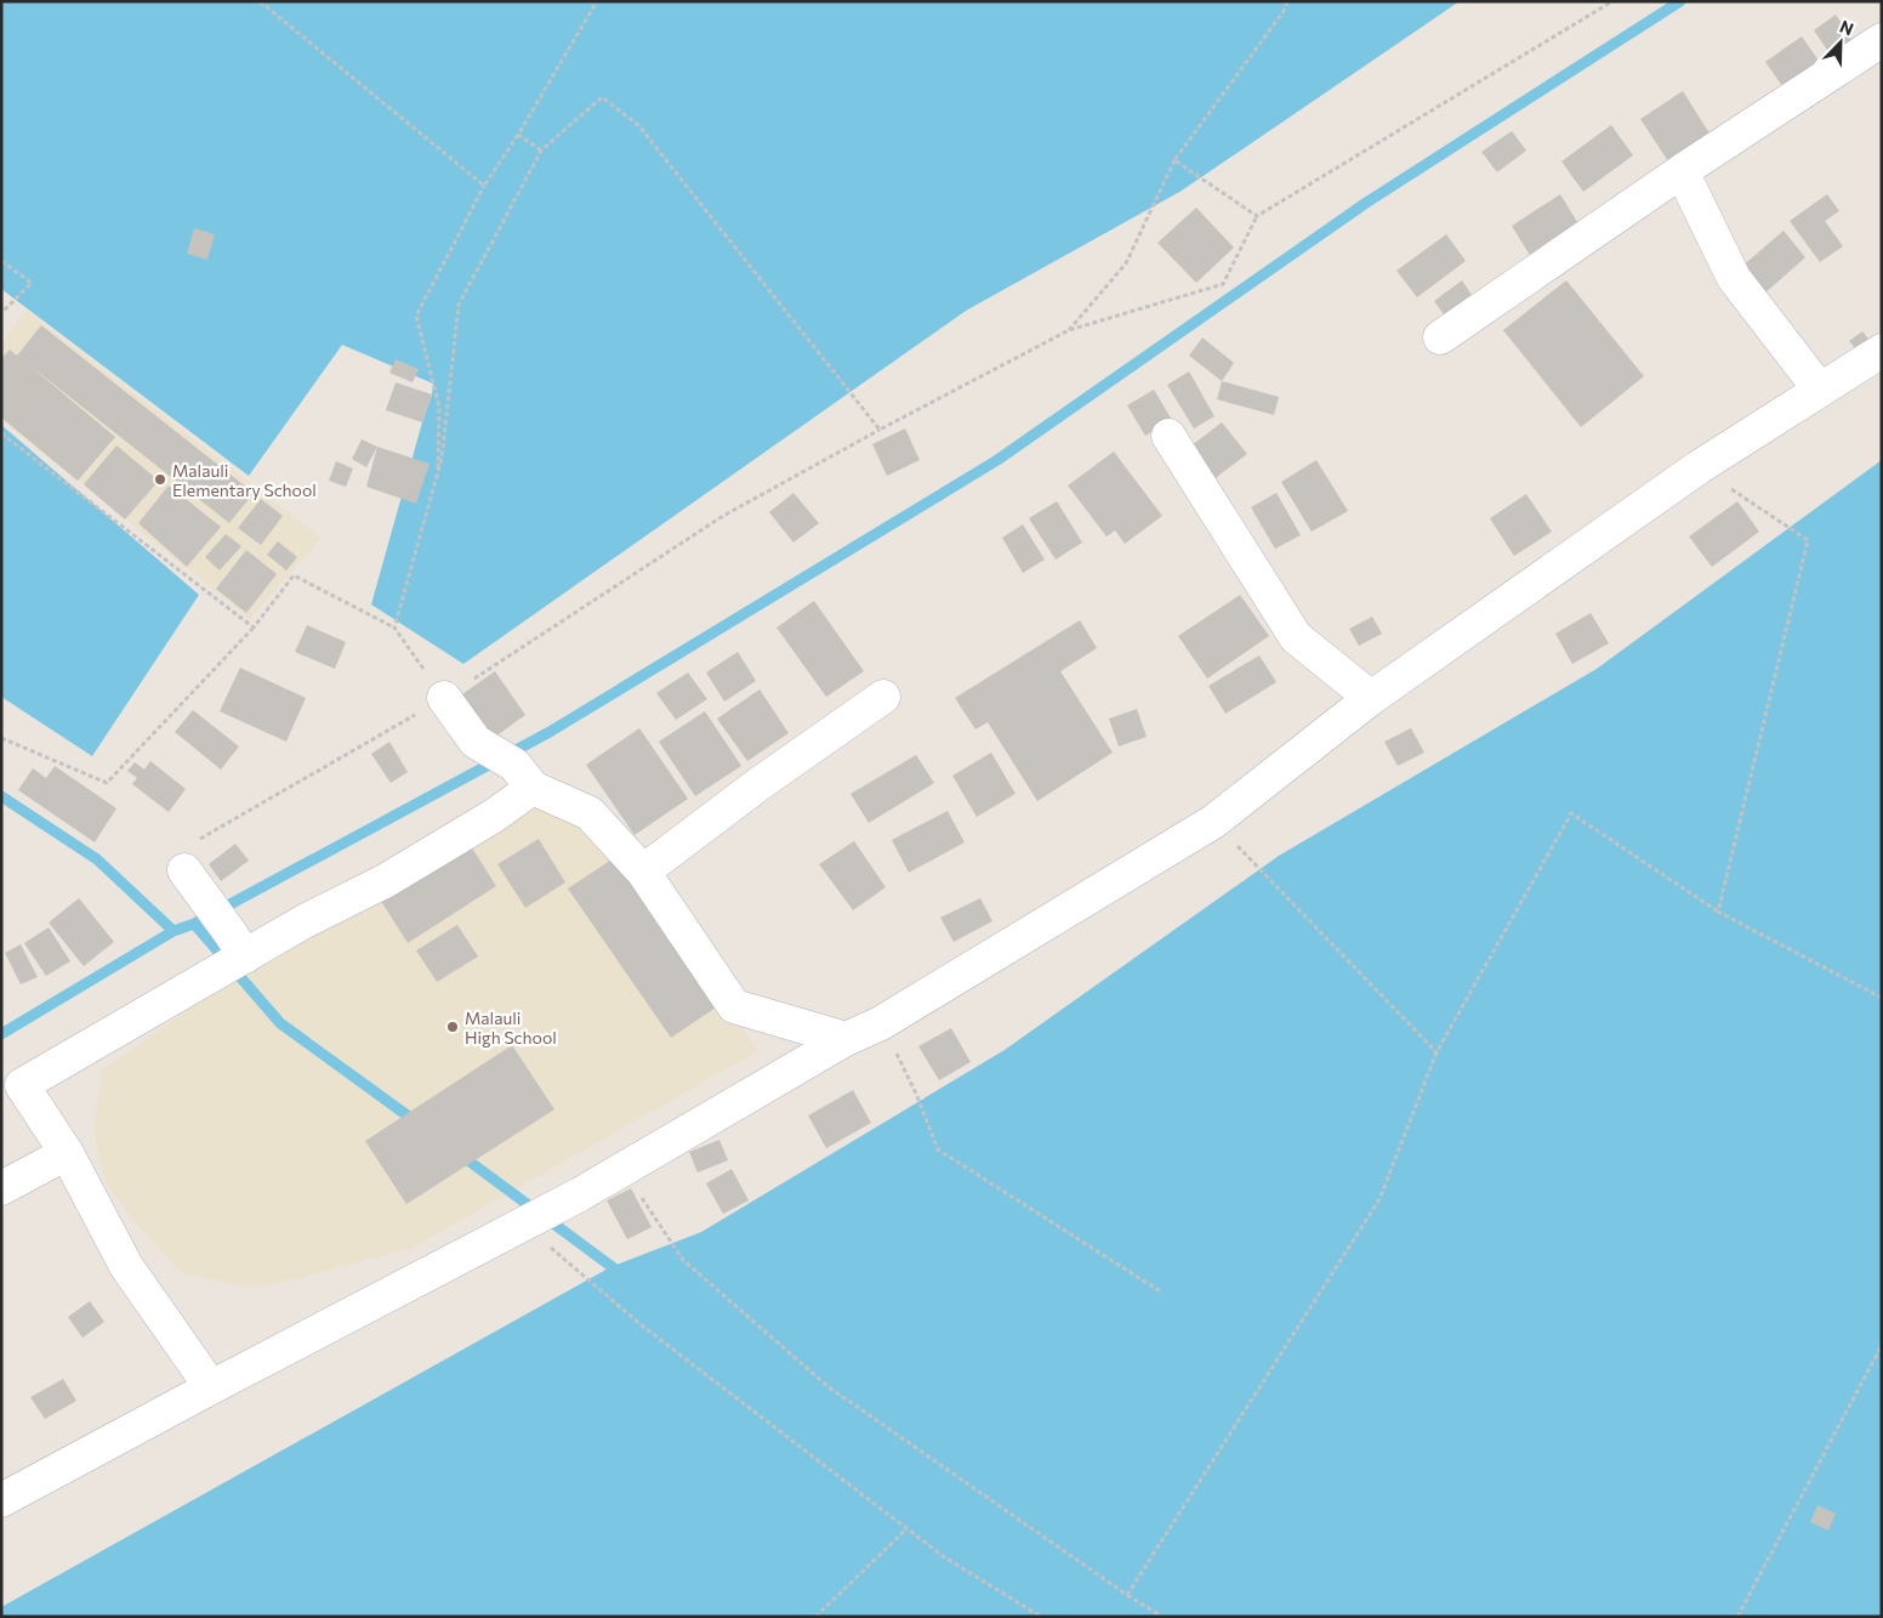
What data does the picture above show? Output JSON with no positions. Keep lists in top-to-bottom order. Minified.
{"places":["Malauli Elementary School","Malauli High School"],"north":"top right"}
